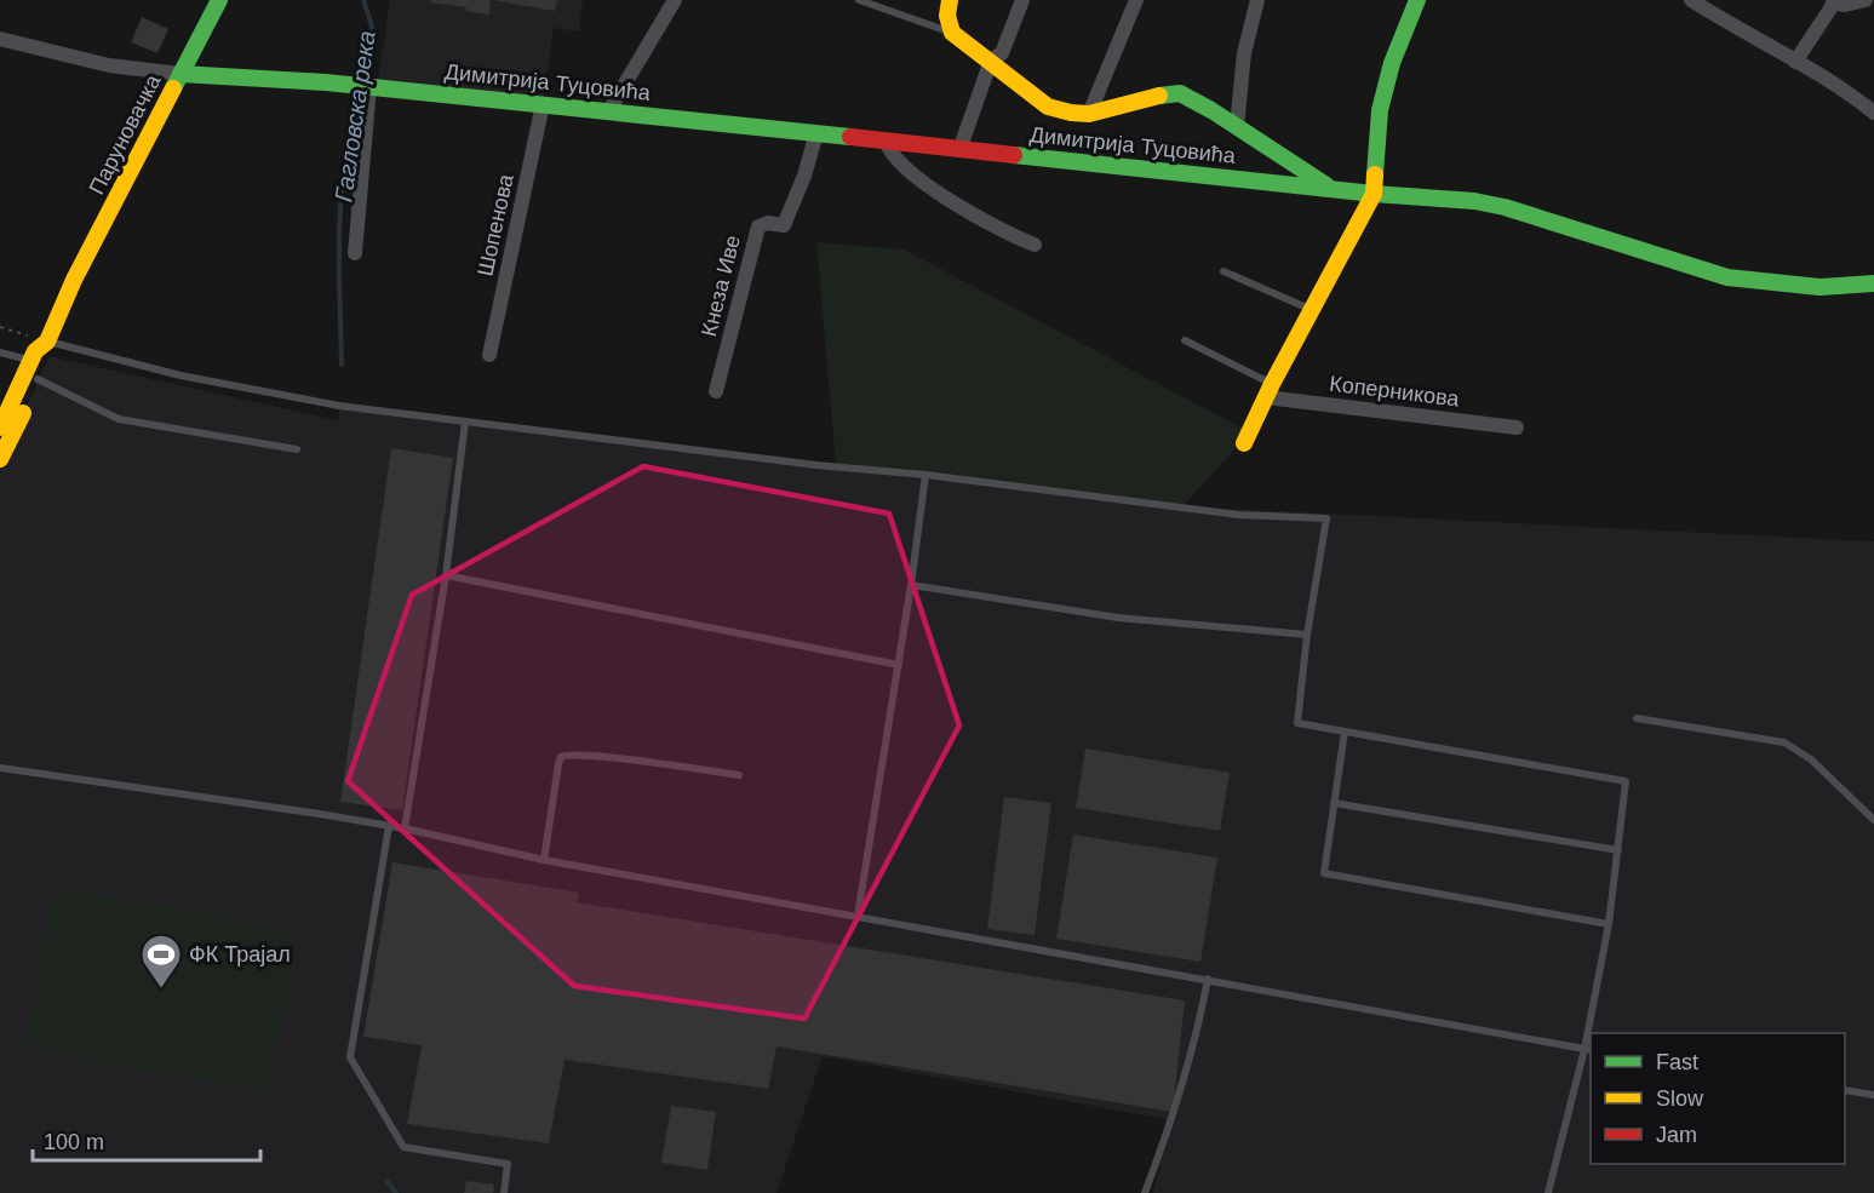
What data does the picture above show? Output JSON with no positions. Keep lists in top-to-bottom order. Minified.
{"streets":{"street":["Димитрија Туцовића","Паруновачка","Шопенова","Кнеза Иве","Коперникова"]},"crossings":[["Димитрија Туцовића","Паруновачка"],["Димитрија Туцовића","Шопенова"],["Димитрија Туцовића","Кнеза Иве"]],"water":["Гагловска река"],"places":{"sports":["ФК Трајал"]},"legend":["Fast","Slow","Jam"],"scale_bar":"100 m"}
